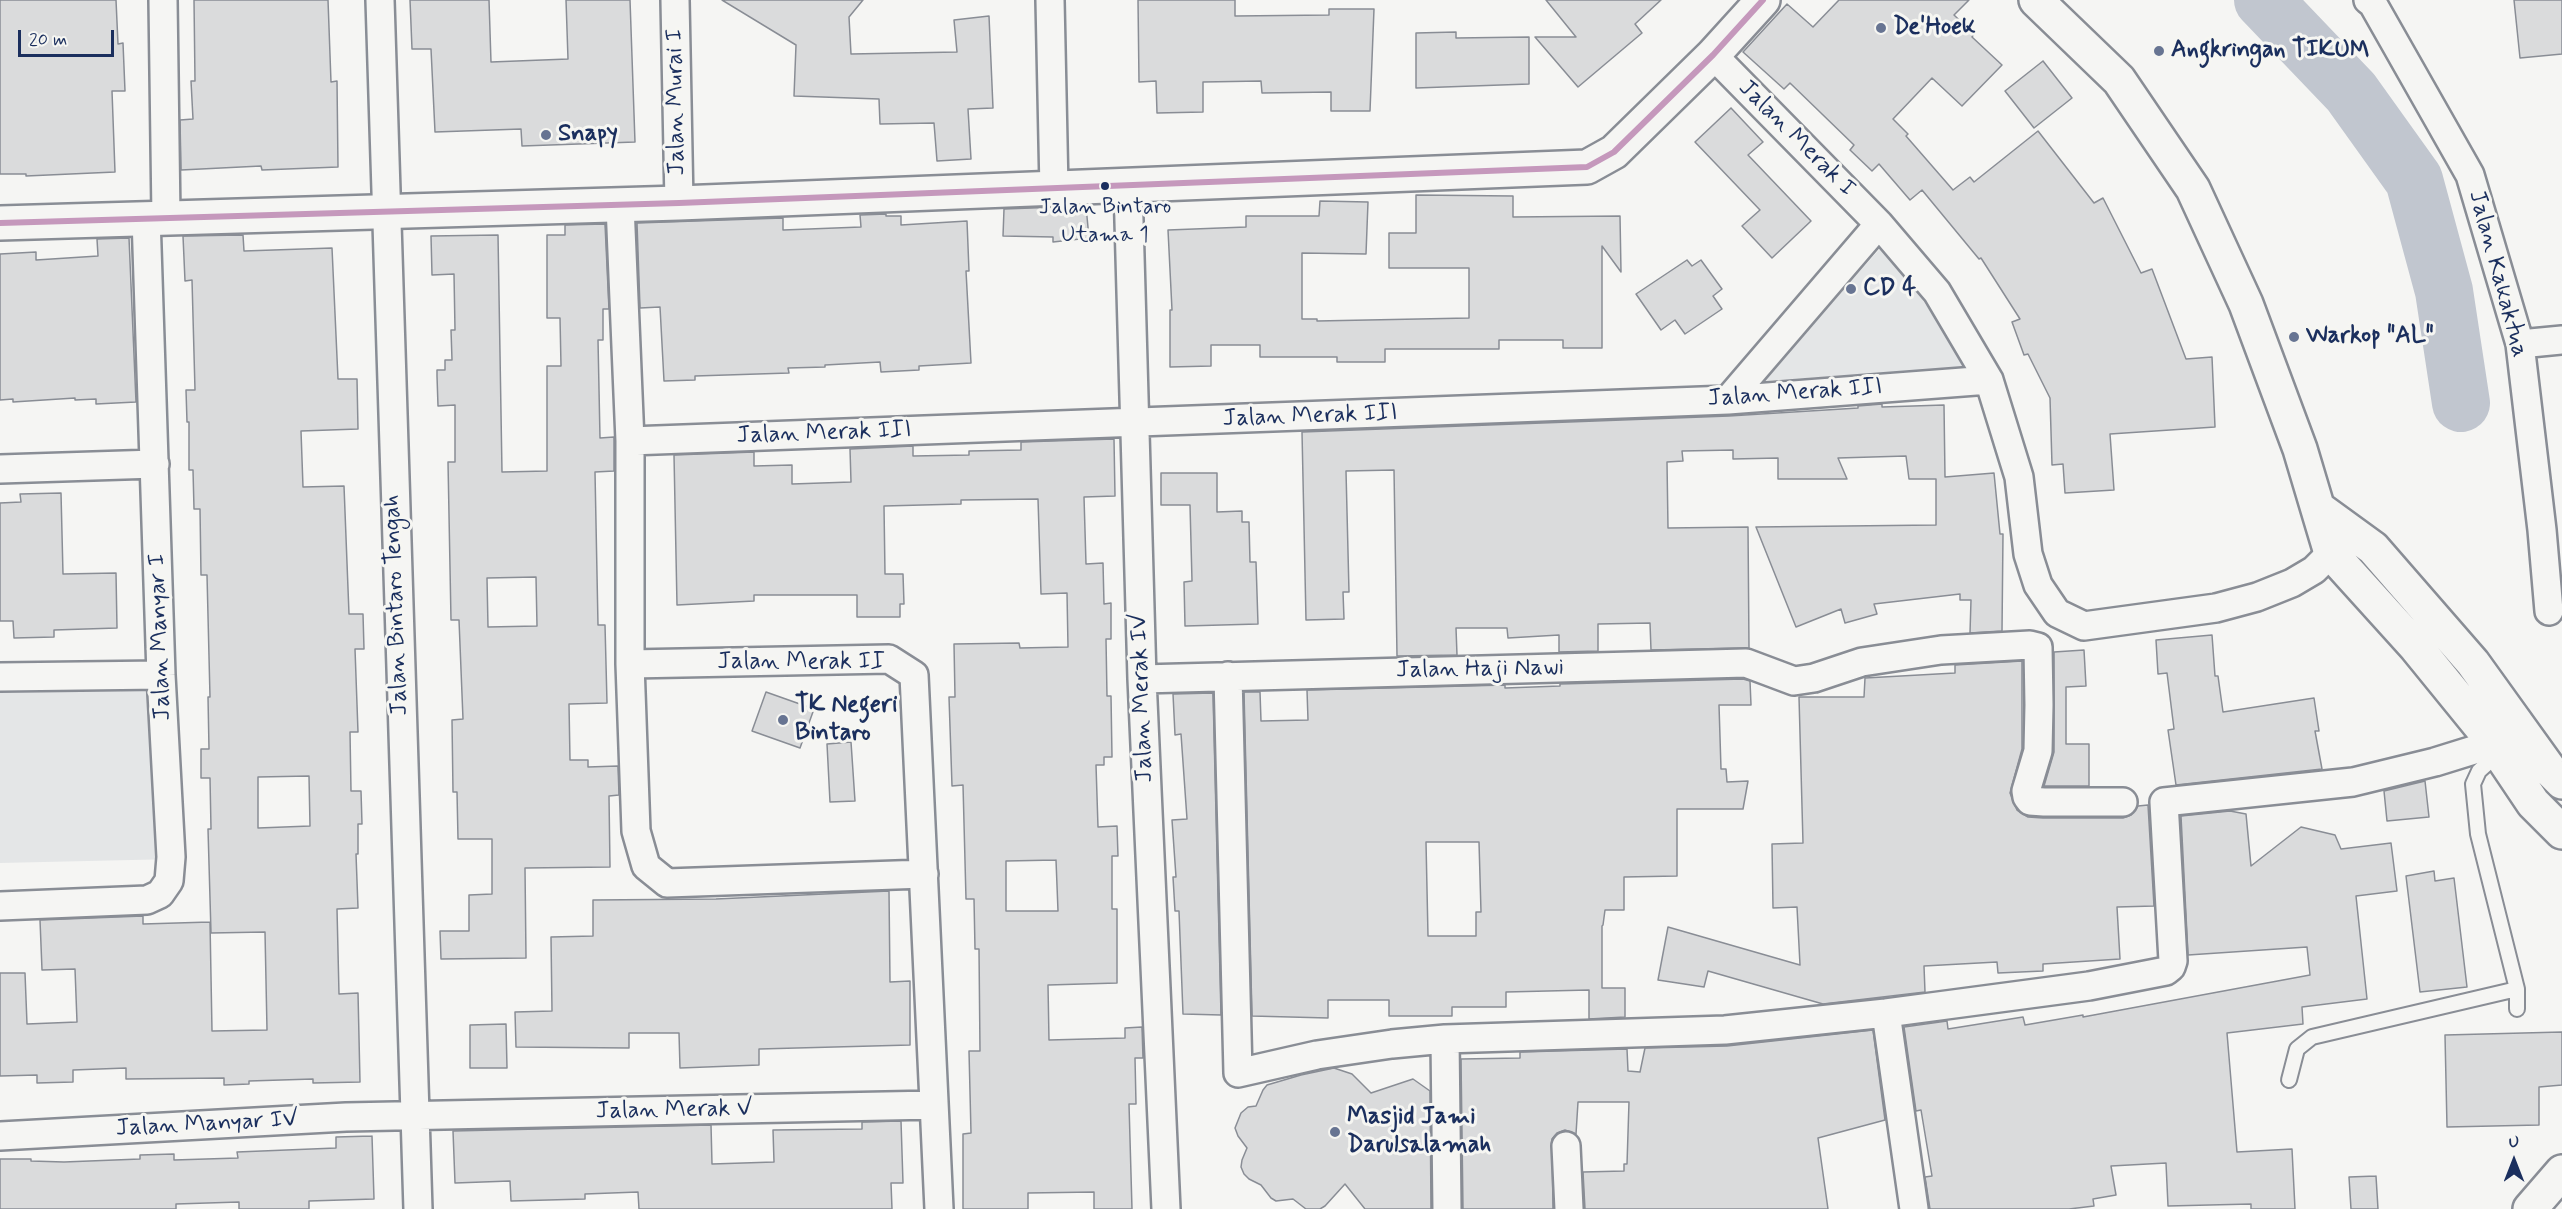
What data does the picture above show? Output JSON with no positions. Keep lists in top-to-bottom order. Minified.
{"streets":{"street":["Jalan Murai I","Jalan Merak I","Jalan Kakaktua","Jalan Merak III","Jalan Bintaro Tengah","Jalan Manyar I","Jalan Merak II","Jalan Haji Nawi","Jalan Merak IV","Jalan Merak V","Jalan Manyar IV"]},"crossings":[["Jalan Merak I","Jalan Merak III"],["Jalan Merak III","Jalan Merak IV"],["Jalan Bintaro Tengah","Jalan Merak V"],["Jalan Bintaro Tengah","Jalan Manyar IV"],["Jalan Merak II","Jalan Merak V"],["Jalan Haji Nawi","Jalan Merak IV"],["Jalan Merak V","Jalan Manyar IV"]],"places":["De'Hoek","Angkringan TIKUM","Snapy","Jalan Bintaro Utama 1","CD 4","Warkop \"AL\"","TK Negeri Bintaro","Masjid Jami Darulsalamah"],"scale_bar":"20 m","north":"top"}
